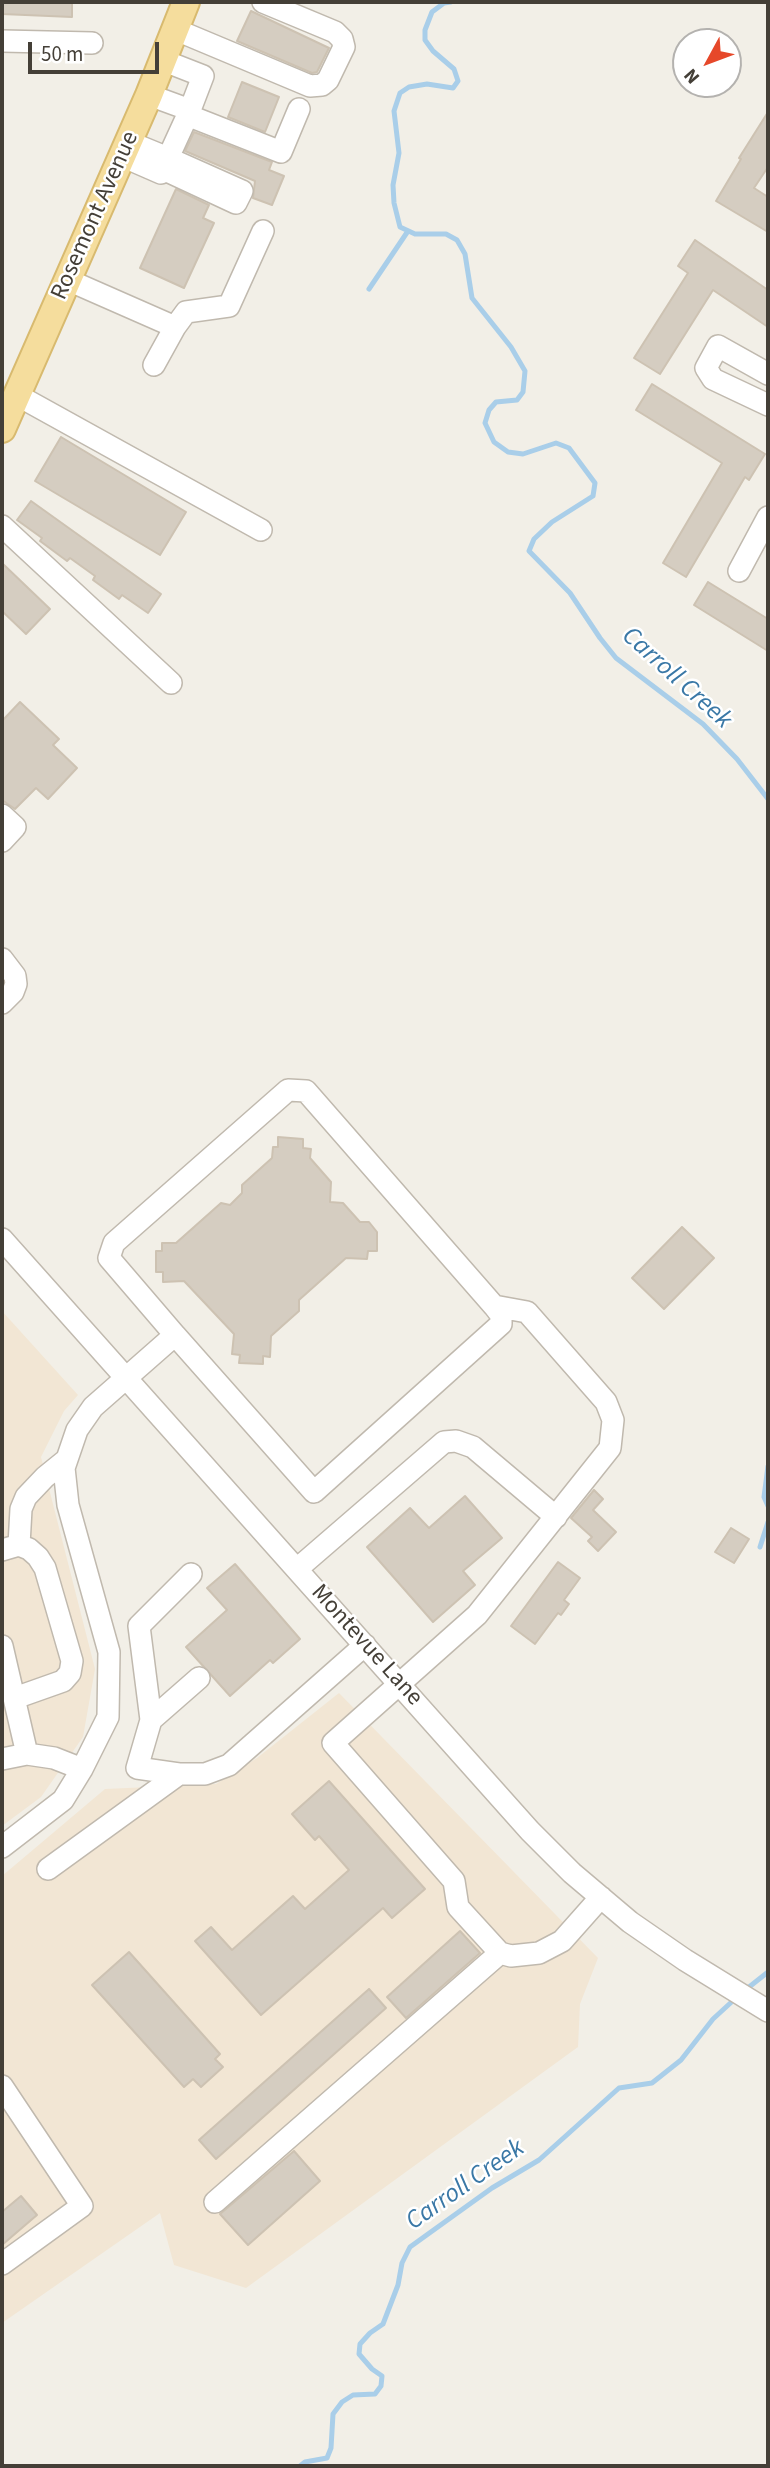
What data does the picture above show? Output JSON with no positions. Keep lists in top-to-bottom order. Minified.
{"streets":{"main road":["Rosemont Avenue"],"street":["Montevue Lane"]},"water":["Carroll Creek"],"scale_bar":"50 m","north":"bottom left"}
